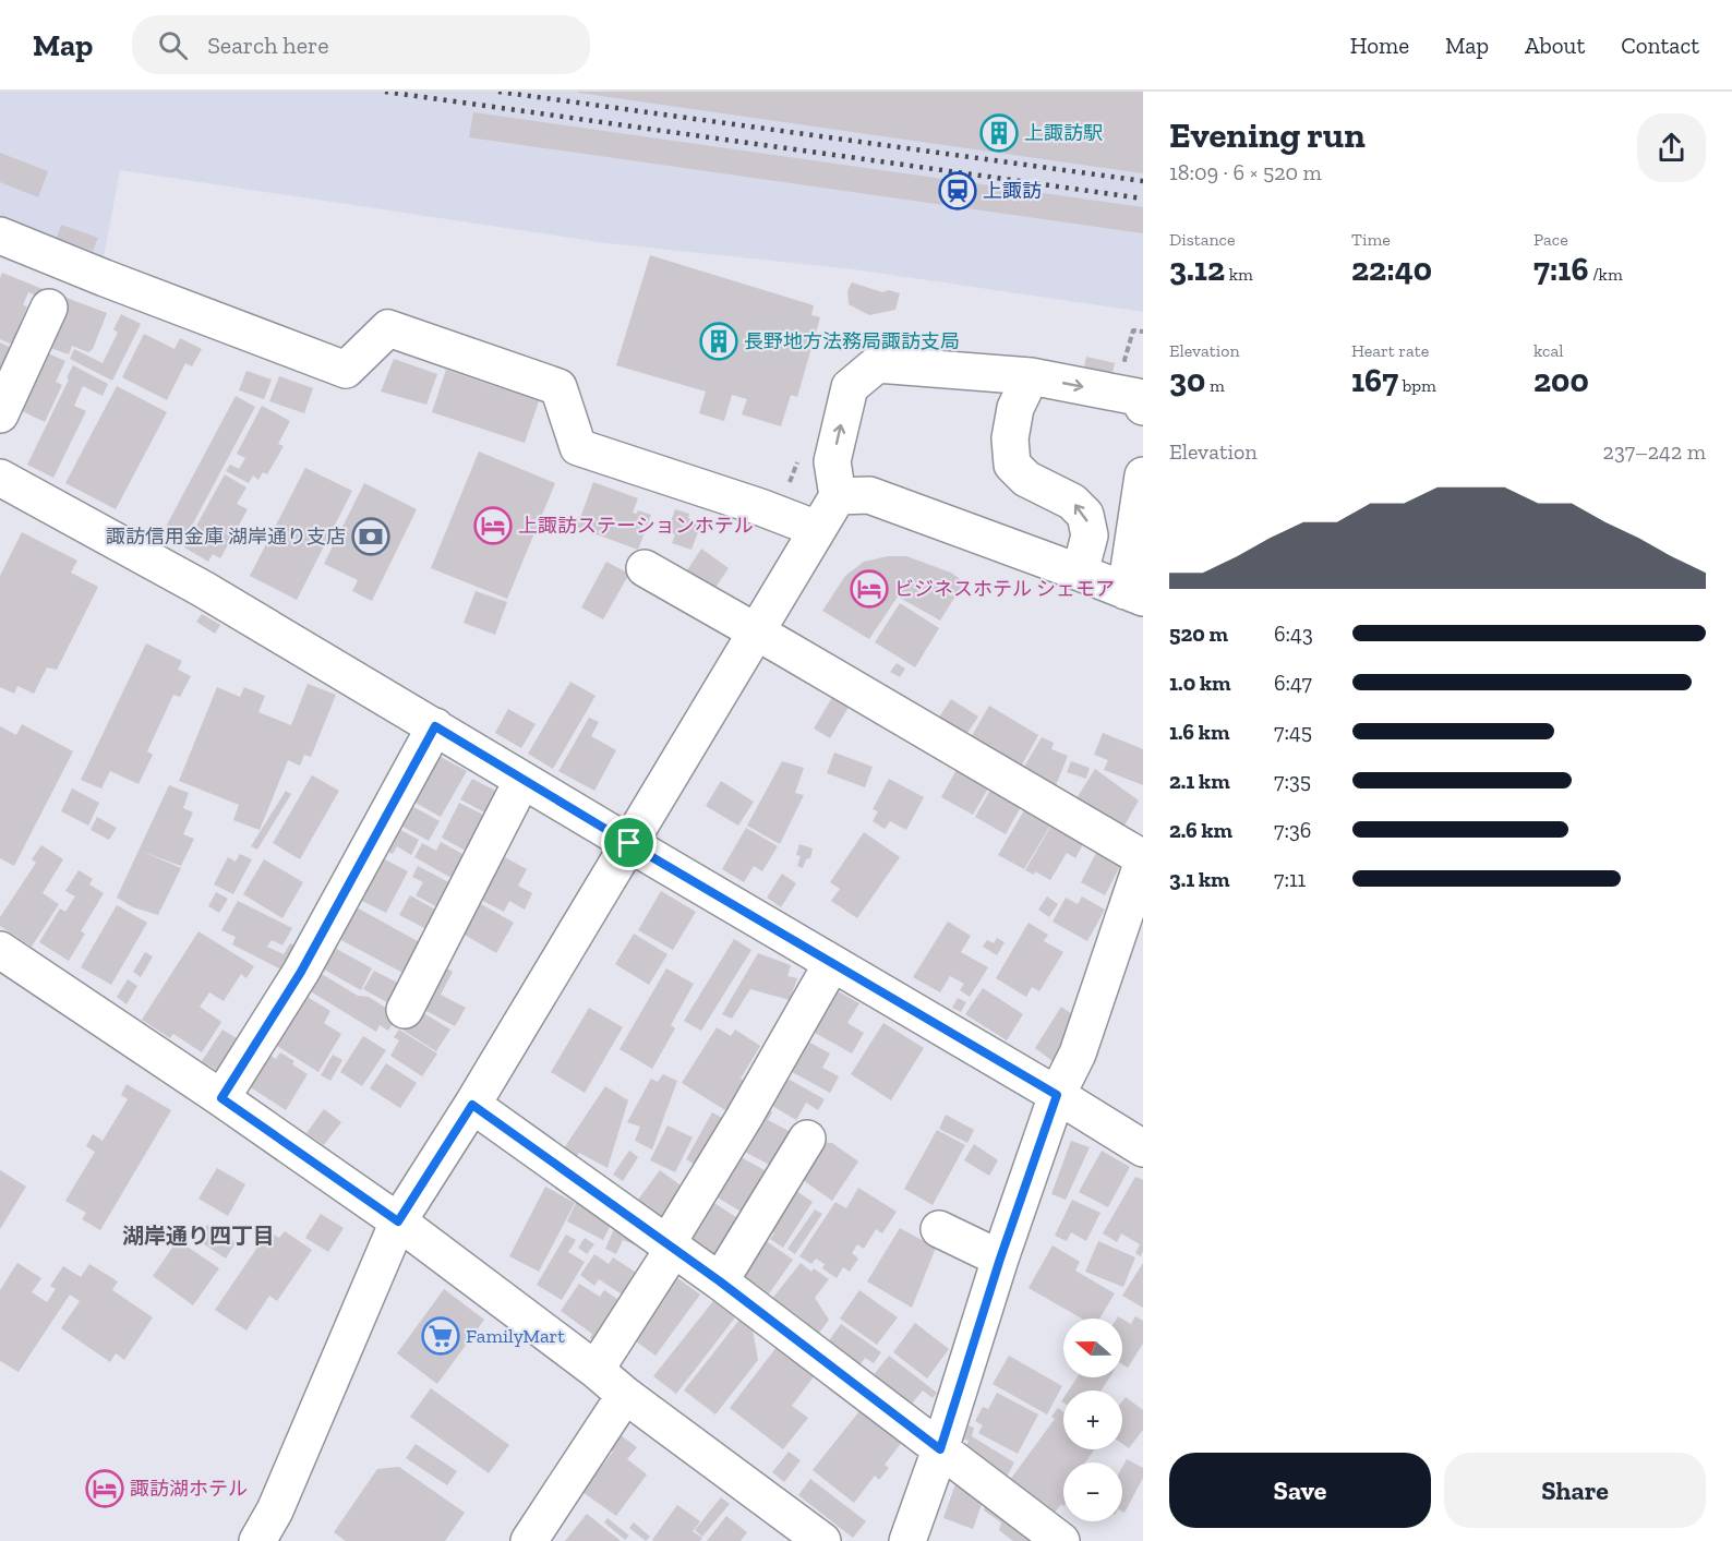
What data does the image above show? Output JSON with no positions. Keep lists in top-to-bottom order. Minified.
{"districts":["湖岸通り四丁目"],"places":{"building":["上諏訪駅","長野地方法務局諏訪支局"],"station":["上諏訪"],"hotel":["上諏訪ステーションホテル","ビジネスホテル シェモア","諏訪湖ホテル"],"bank":["諏訪信用金庫 湖岸通り支店"],"supermarket":["FamilyMart"]},"north":"left","page":{"header":"Map","search":"Search here","nav":["Home","Map","About","Contact"],"heading":["Evening run","18:09 · 6 × 520 m"],"stats":[["Distance","3.12 km"],["Time","22:40"],["Pace","7:16 /km"],["Elevation","30 m"],["Heart rate","167 bpm"],["kcal","200"]],"chart":["Elevation","237–242 m"],"list":[{"name":"520 m","note":"6:43"},{"name":"1.0 km","note":"6:47"},{"name":"1.6 km","note":"7:45"},{"name":"2.1 km","note":"7:35"},{"name":"2.6 km","note":"7:36"},{"name":"3.1 km","note":"7:11"}],"map_buttons":["+","−"],"buttons":["Save","Share"]}}
